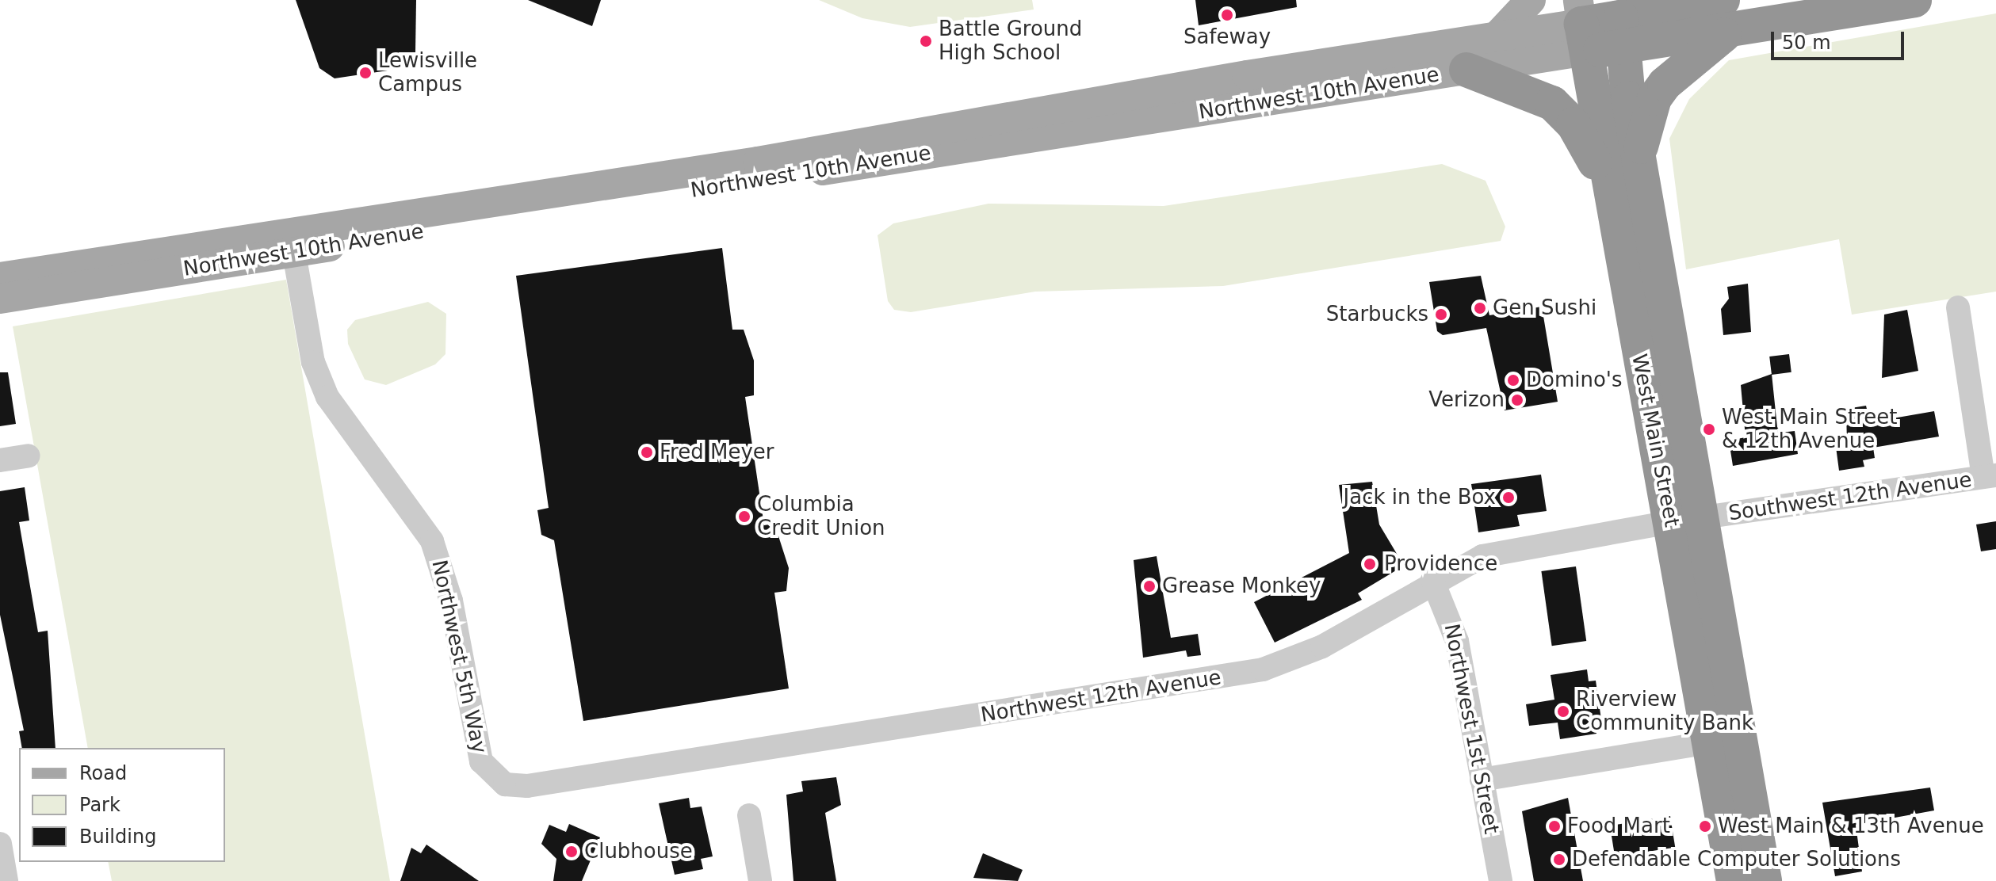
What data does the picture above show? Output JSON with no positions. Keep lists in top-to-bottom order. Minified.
{"streets":{"highway":["West Main Street"],"main road":["Northwest 10th Avenue"],"street":["Southwest 12th Avenue","Northwest 5th Way","Northwest 12th Avenue","Northwest 1st Street"]},"crossings":[["Northwest 10th Avenue","West Main Street"],["Northwest 10th Avenue","Northwest 5th Way"],["West Main Street","Southwest 12th Avenue"],["West Main Street","Northwest 12th Avenue"],["Southwest 12th Avenue","Northwest 12th Avenue"],["Northwest 5th Way","Northwest 12th Avenue"],["Northwest 12th Avenue","Northwest 1st Street"]],"places":["Safeway","Battle Ground High School","Lewisville Campus","Gen Sushi","Starbucks","Domino's","Verizon","West Main Street & 12th Avenue","Fred Meyer","Jack in the Box","Columbia Credit Union","Providence","Grease Monkey","Riverview Community Bank","Food Mart","West Main & 13th Avenue","Clubhouse","Defendable Computer Solutions"],"legend":["Road","Park","Building"],"scale_bar":"50 m"}
